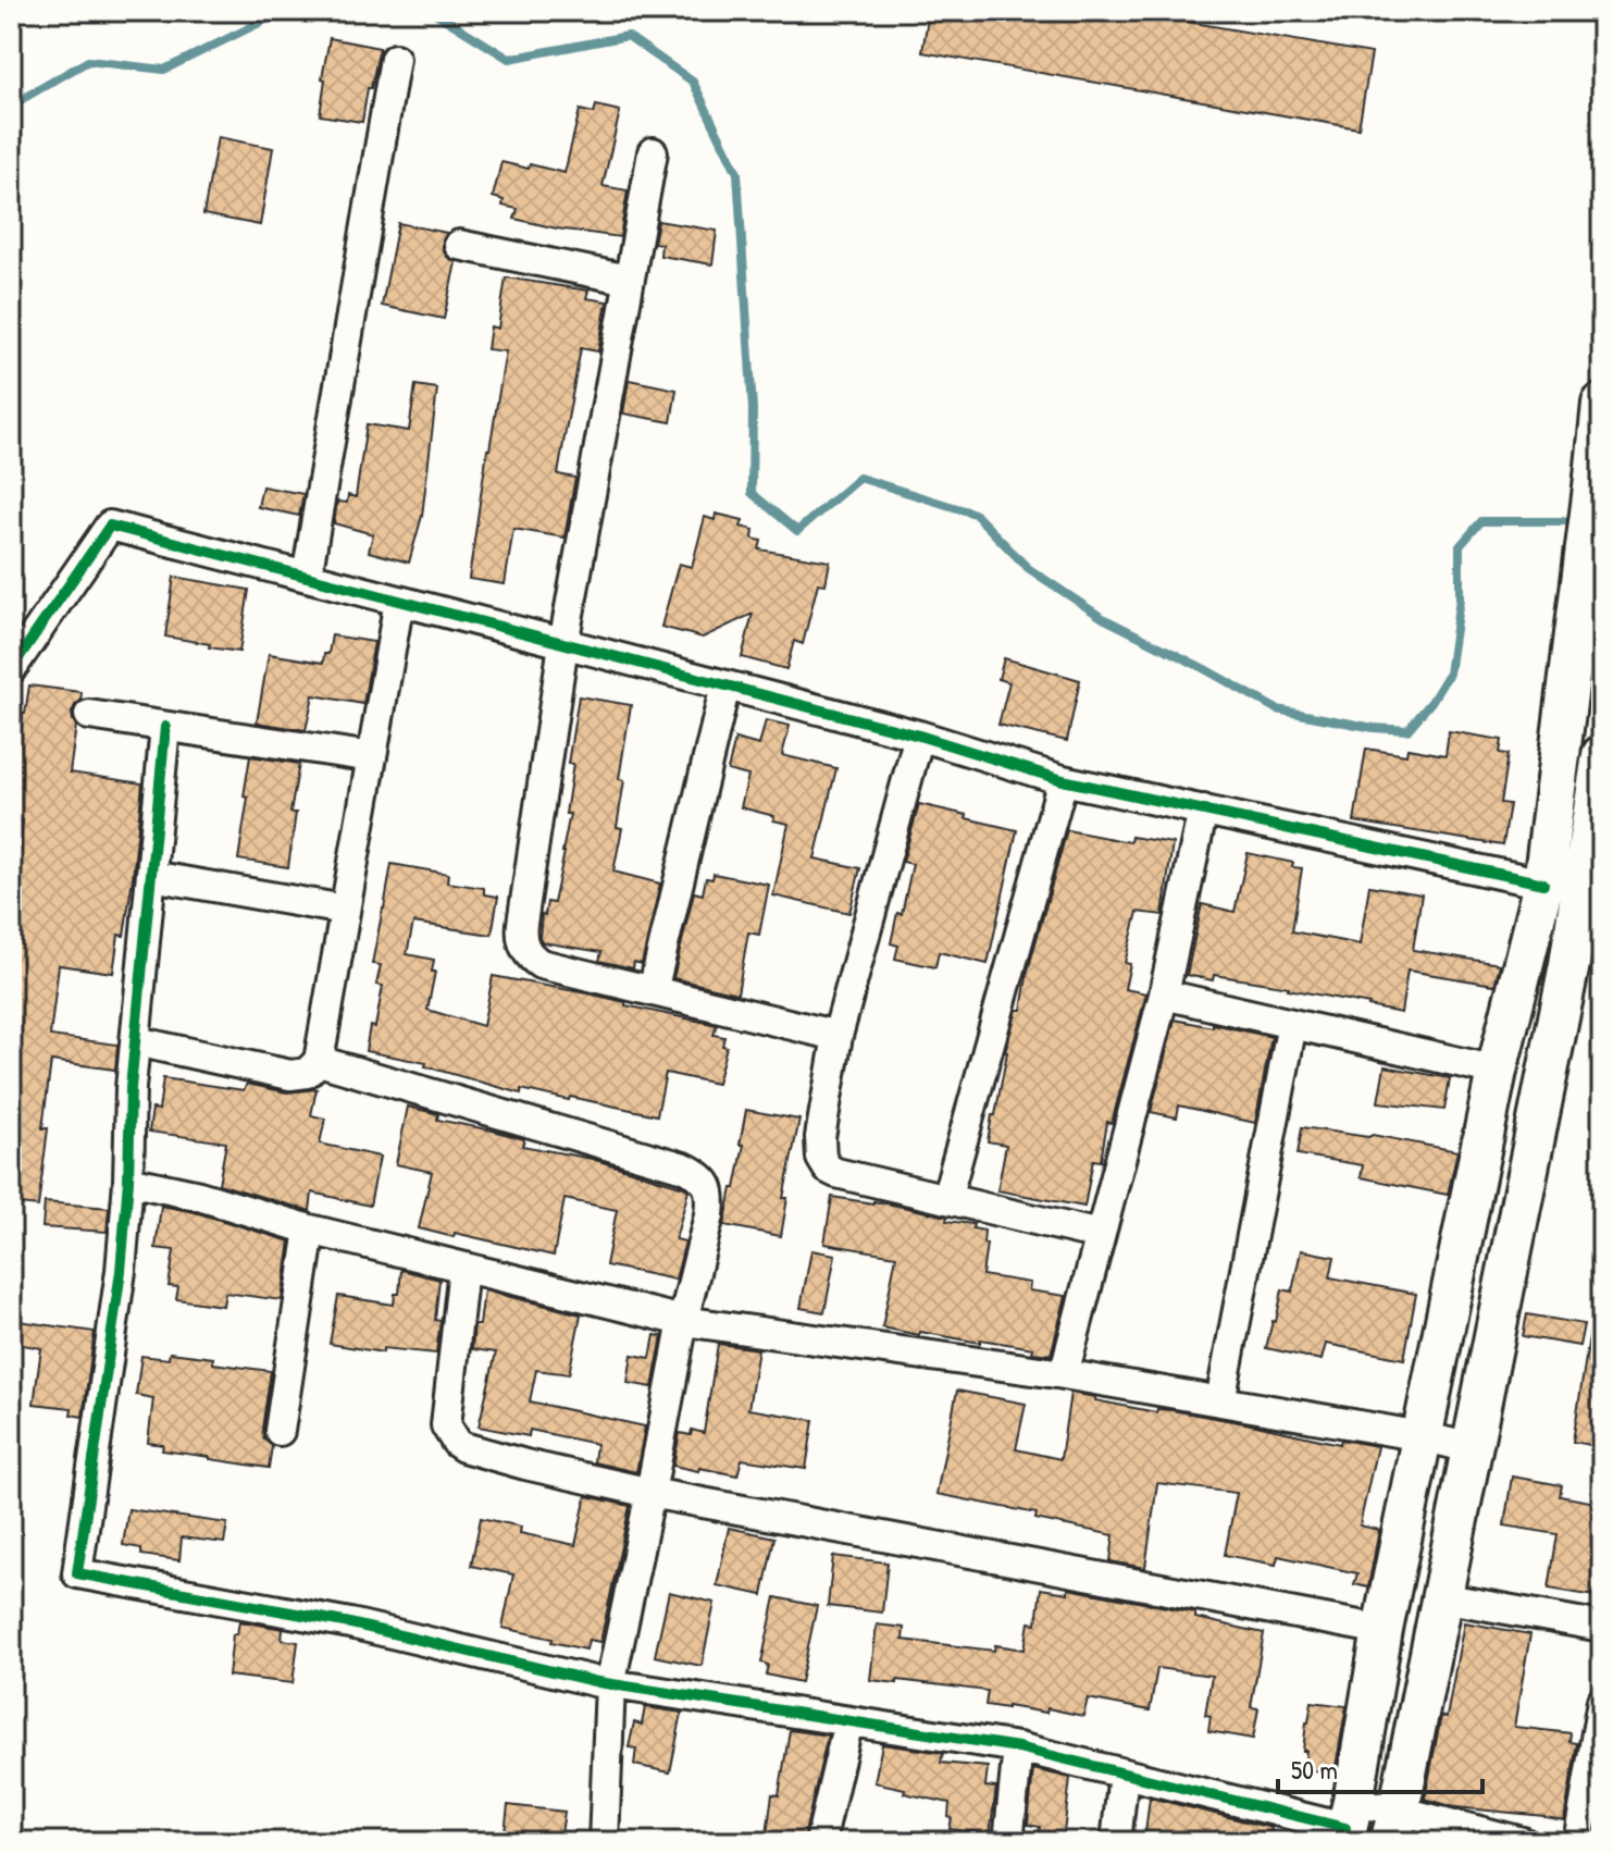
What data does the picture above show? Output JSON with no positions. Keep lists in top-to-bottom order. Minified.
{"scale_bar":"50 m"}
